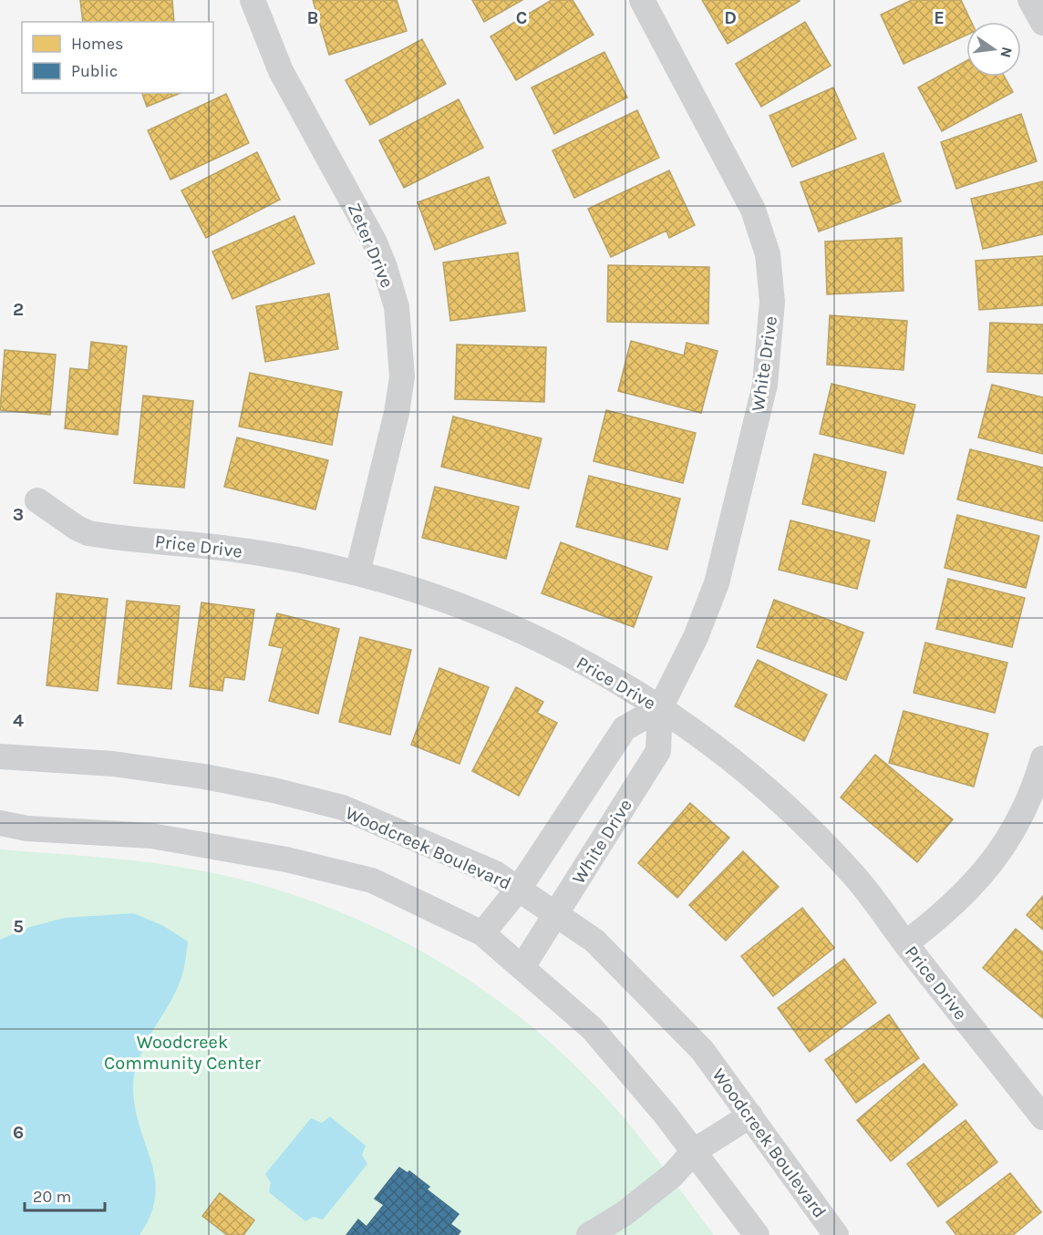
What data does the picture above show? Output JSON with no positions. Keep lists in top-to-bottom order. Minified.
{"streets":{"street":["Zeter Drive","White Drive","Price Drive","Woodcreek Boulevard"]},"crossings":[["Zeter Drive","Price Drive"],["White Drive","Price Drive"],["White Drive","Woodcreek Boulevard"]],"parks":["Woodcreek Community Center"],"legend":["Homes","Public"],"scale_bar":"20 m","north":"right","grid":{"columns":["B","C","D","E"],"rows":["2","3","4","5","6"]}}
